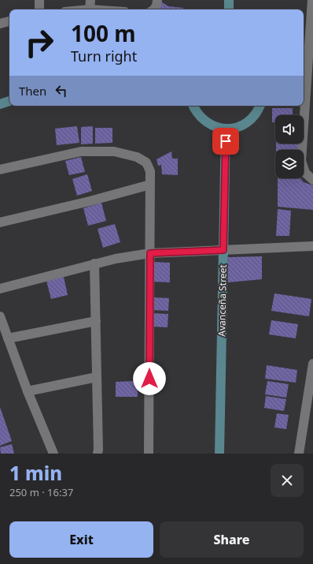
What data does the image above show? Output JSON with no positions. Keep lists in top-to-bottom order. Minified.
{"streets":{"street":["Avanceña Street"]},"page":{"turn":["100 m","Turn right"],"then":"Then","heading":["1 min","250 m · 16:37"],"buttons":["Exit","Share"]}}
